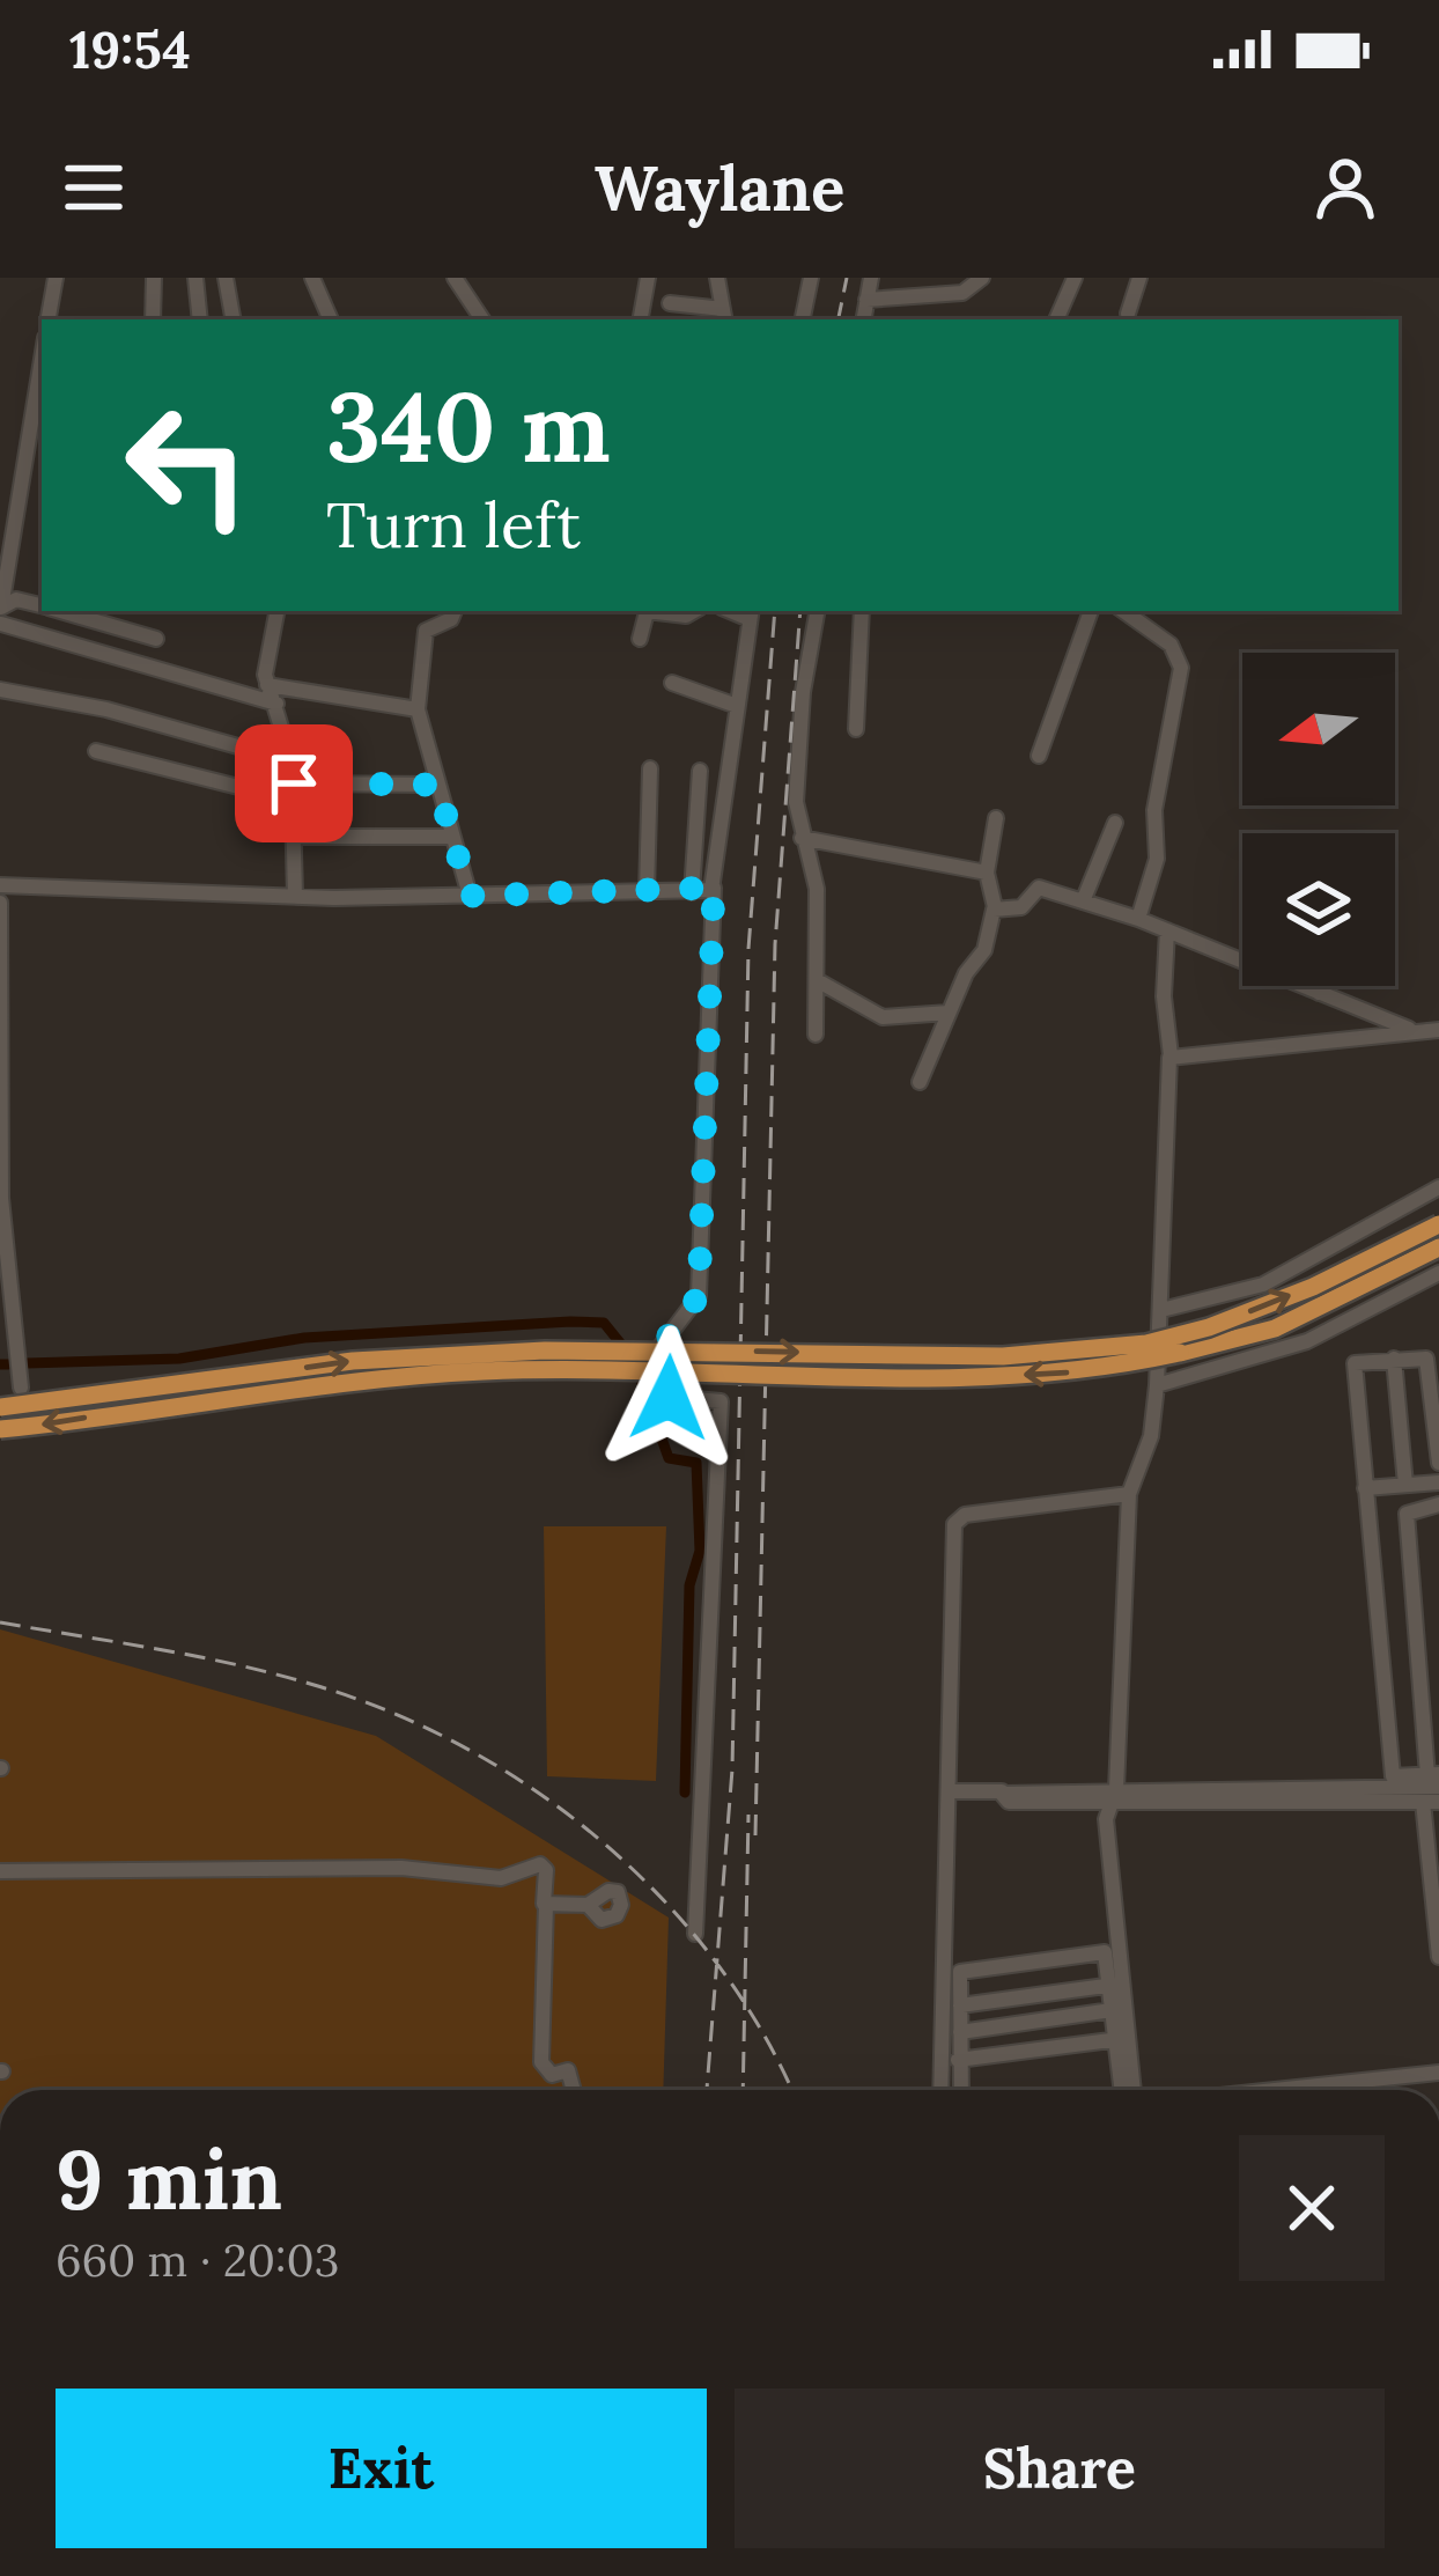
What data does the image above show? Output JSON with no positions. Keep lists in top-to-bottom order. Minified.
{"north":"left","page":{"status":"19:54","header":"Waylane","turn":["340 m","Turn left"],"heading":["9 min","660 m · 20:03"],"buttons":["Exit","Share"]}}
